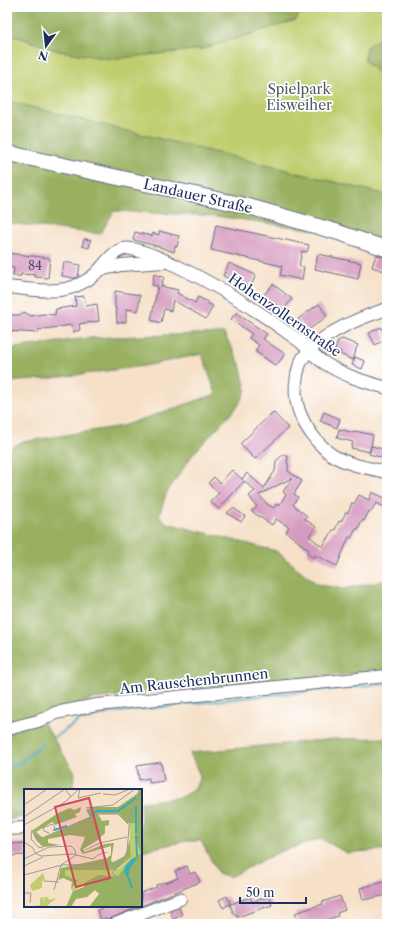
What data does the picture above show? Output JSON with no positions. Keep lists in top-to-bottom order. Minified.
{"streets":{"main road":["Landauer Straße"],"street":["Hohenzollernstraße","Am Rauschenbrunnen"]},"parks":["Spielpark Eisweiher"],"house_numbers":["84"],"scale_bar":"50 m","north":"bottom"}
